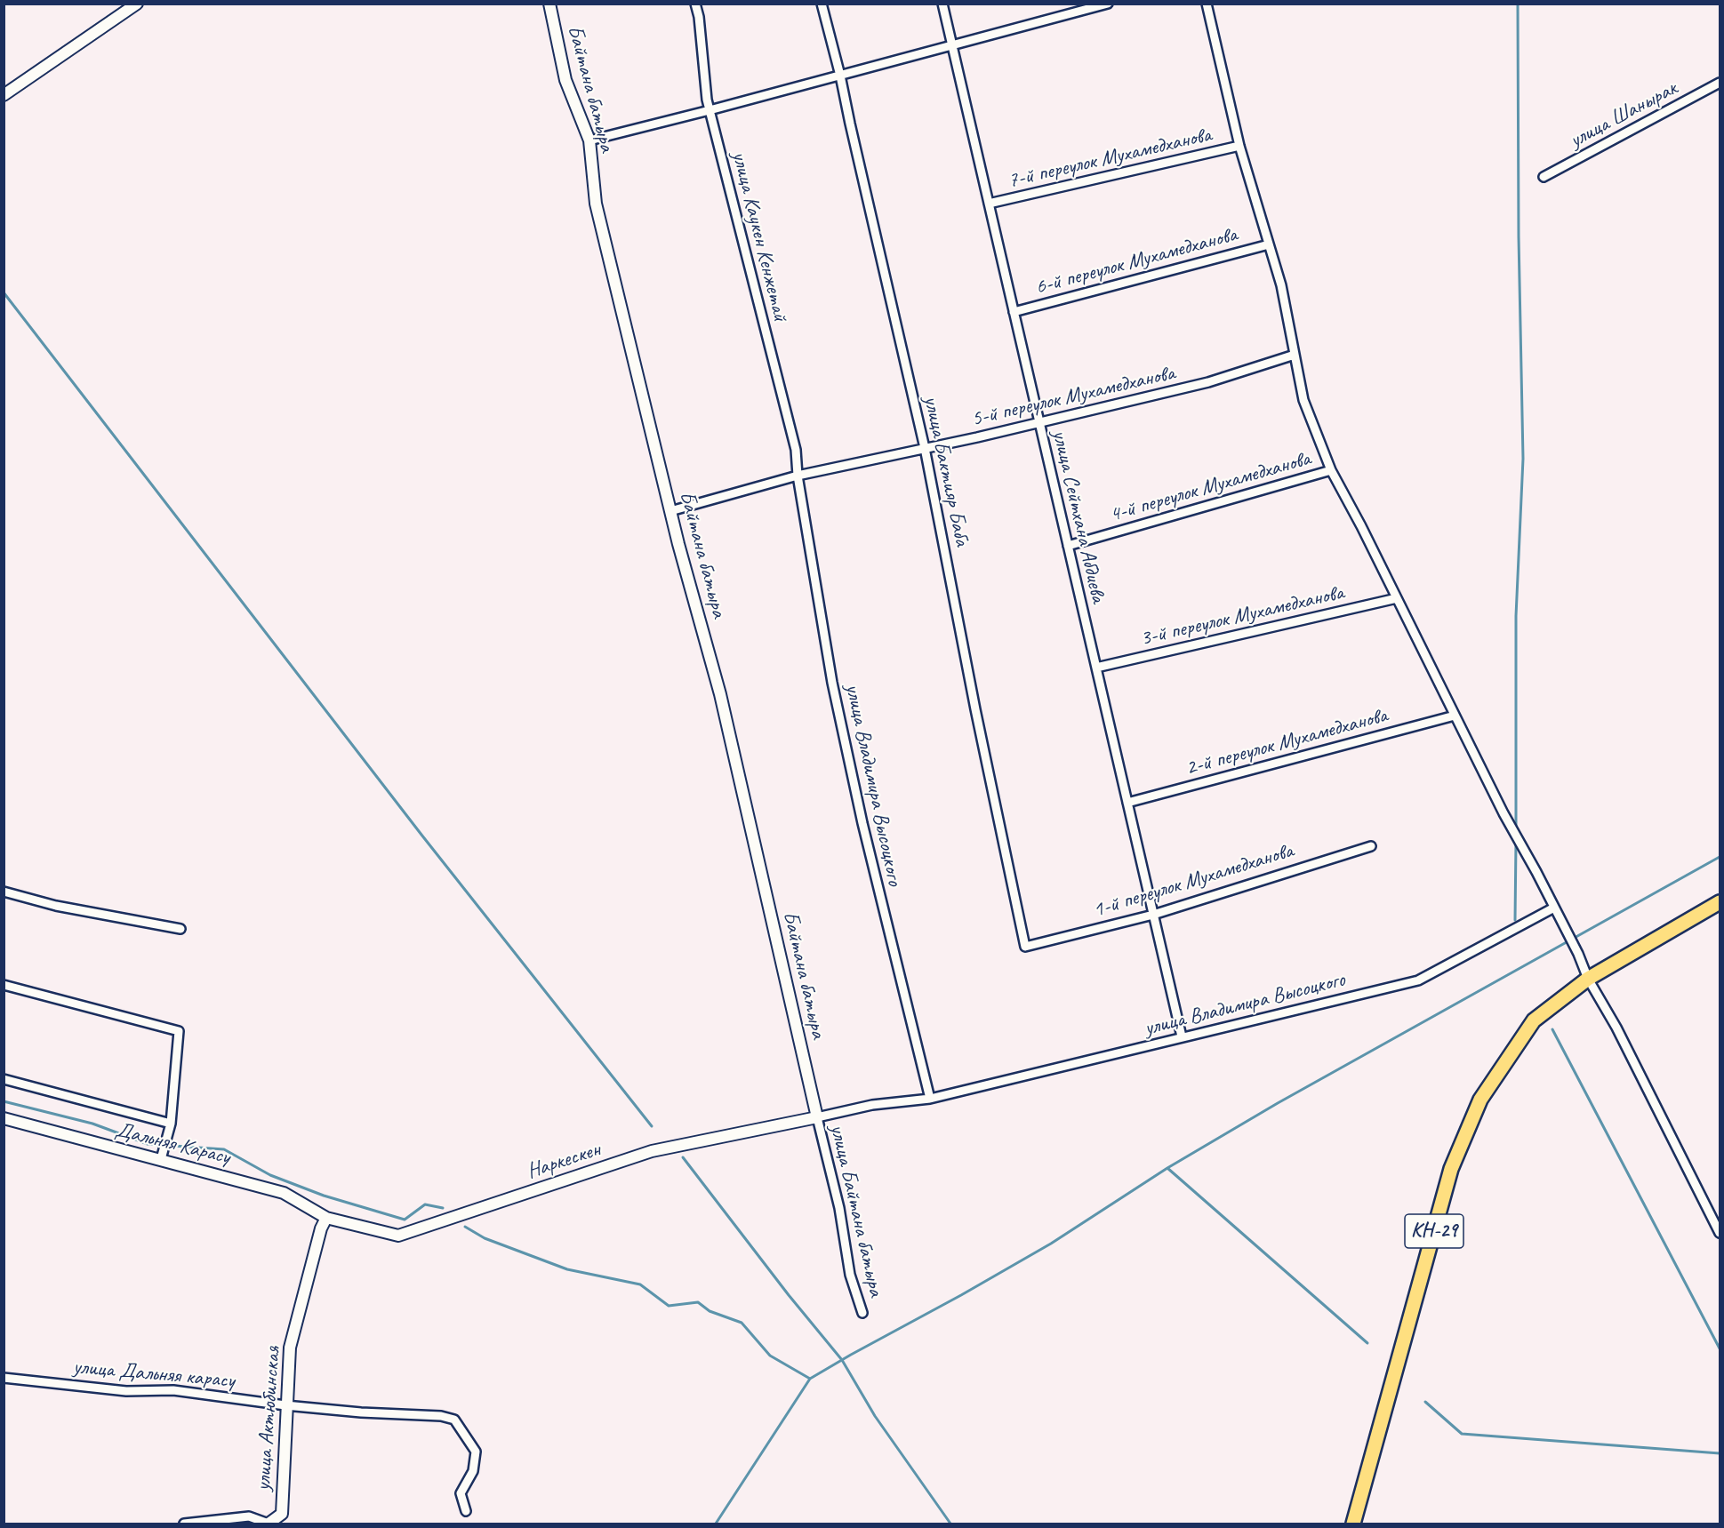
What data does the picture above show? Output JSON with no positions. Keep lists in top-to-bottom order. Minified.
{"streets":{"main road":["КН-29"],"street":["Байтана батыра","улица Шанырак","7-й переулок Мухамедханова","улица Каукен Кенжетай","6-й переулок Мухамедханова","5-й переулок Мухамедханова","улица Бактияр Баба","4-й переулок Мухамедханова","улица Сейтхана Абдиева","3-й переулок Мухамедханова","2-й переулок Мухамедханова","улица Владимира Высоцкого","1-й переулок Мухамедханова","Дальняя Карасу","Наркескен","улица Байтана батыра","улица Дальняя карасу","улица Актюбинская"]},"crossings":[["Байтана батыра","5-й переулок Мухамедханова"],["Байтана батыра","улица Владимира Высоцкого"],["Байтана батыра","Наркескен"],["Байтана батыра","улица Байтана батыра"],["7-й переулок Мухамедханова","улица Сейтхана Абдиева"],["улица Каукен Кенжетай","5-й переулок Мухамедханова"],["улица Каукен Кенжетай","улица Владимира Высоцкого"],["6-й переулок Мухамедханова","улица Сейтхана Абдиева"],["5-й переулок Мухамедханова","улица Бактияр Баба"],["5-й переулок Мухамедханова","улица Сейтхана Абдиева"],["5-й переулок Мухамедханова","улица Владимира Высоцкого"],["улица Бактияр Баба","1-й переулок Мухамедханова"],["4-й переулок Мухамедханова","улица Сейтхана Абдиева"],["улица Сейтхана Абдиева","3-й переулок Мухамедханова"],["улица Сейтхана Абдиева","2-й переулок Мухамедханова"],["улица Сейтхана Абдиева","улица Владимира Высоцкого"],["улица Сейтхана Абдиева","1-й переулок Мухамедханова"],["улица Владимира Высоцкого","Наркескен"],["улица Владимира Высоцкого","улица Байтана батыра"],["Дальняя Карасу","Наркескен"],["Дальняя Карасу","улица Актюбинская"],["Наркескен","улица Байтана батыра"],["Наркескен","улица Актюбинская"],["улица Дальняя карасу","улица Актюбинская"]]}
